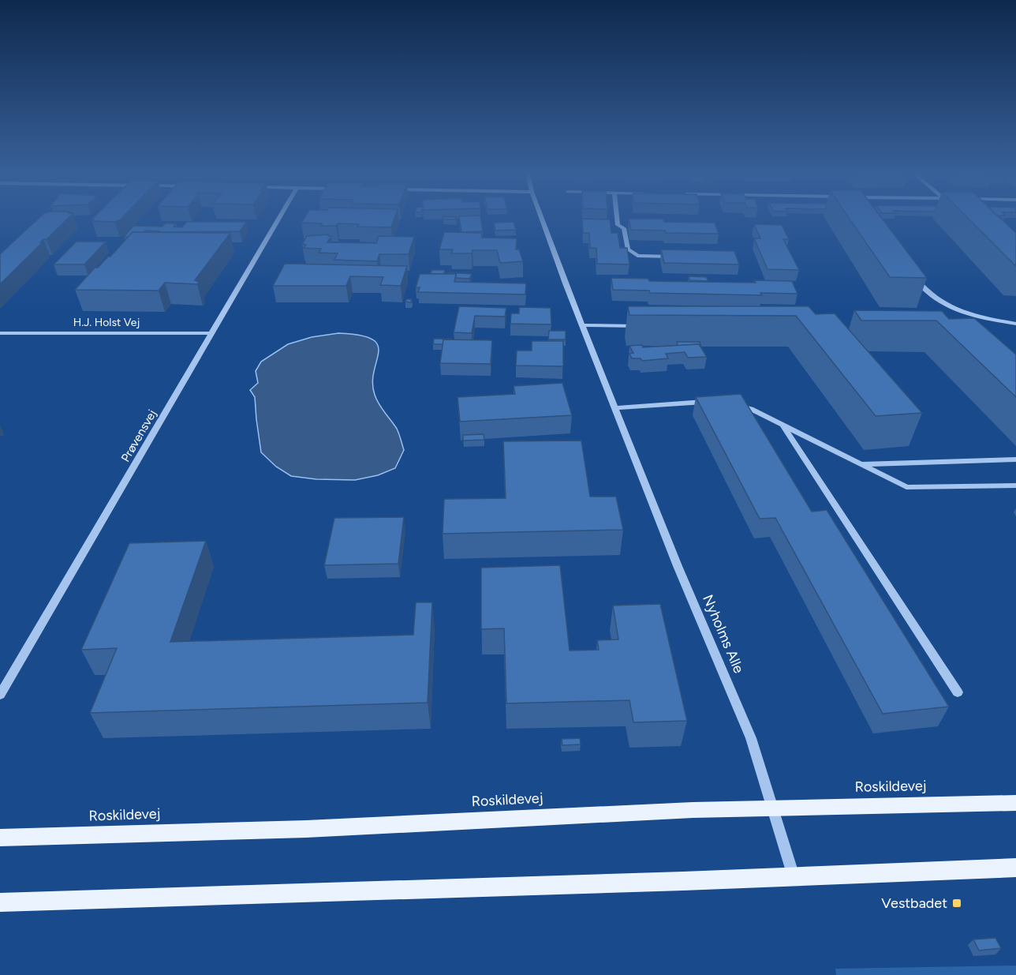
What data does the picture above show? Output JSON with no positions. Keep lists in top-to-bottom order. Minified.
{"streets":{"main road":["Roskildevej"],"street":["H.J. Holst Vej","Prøvensvej","Nyholms Alle"]},"crossings":[["H.J. Holst Vej","Prøvensvej"],["Nyholms Alle","Roskildevej"]],"places":{"transit":["Vestbadet"]}}
